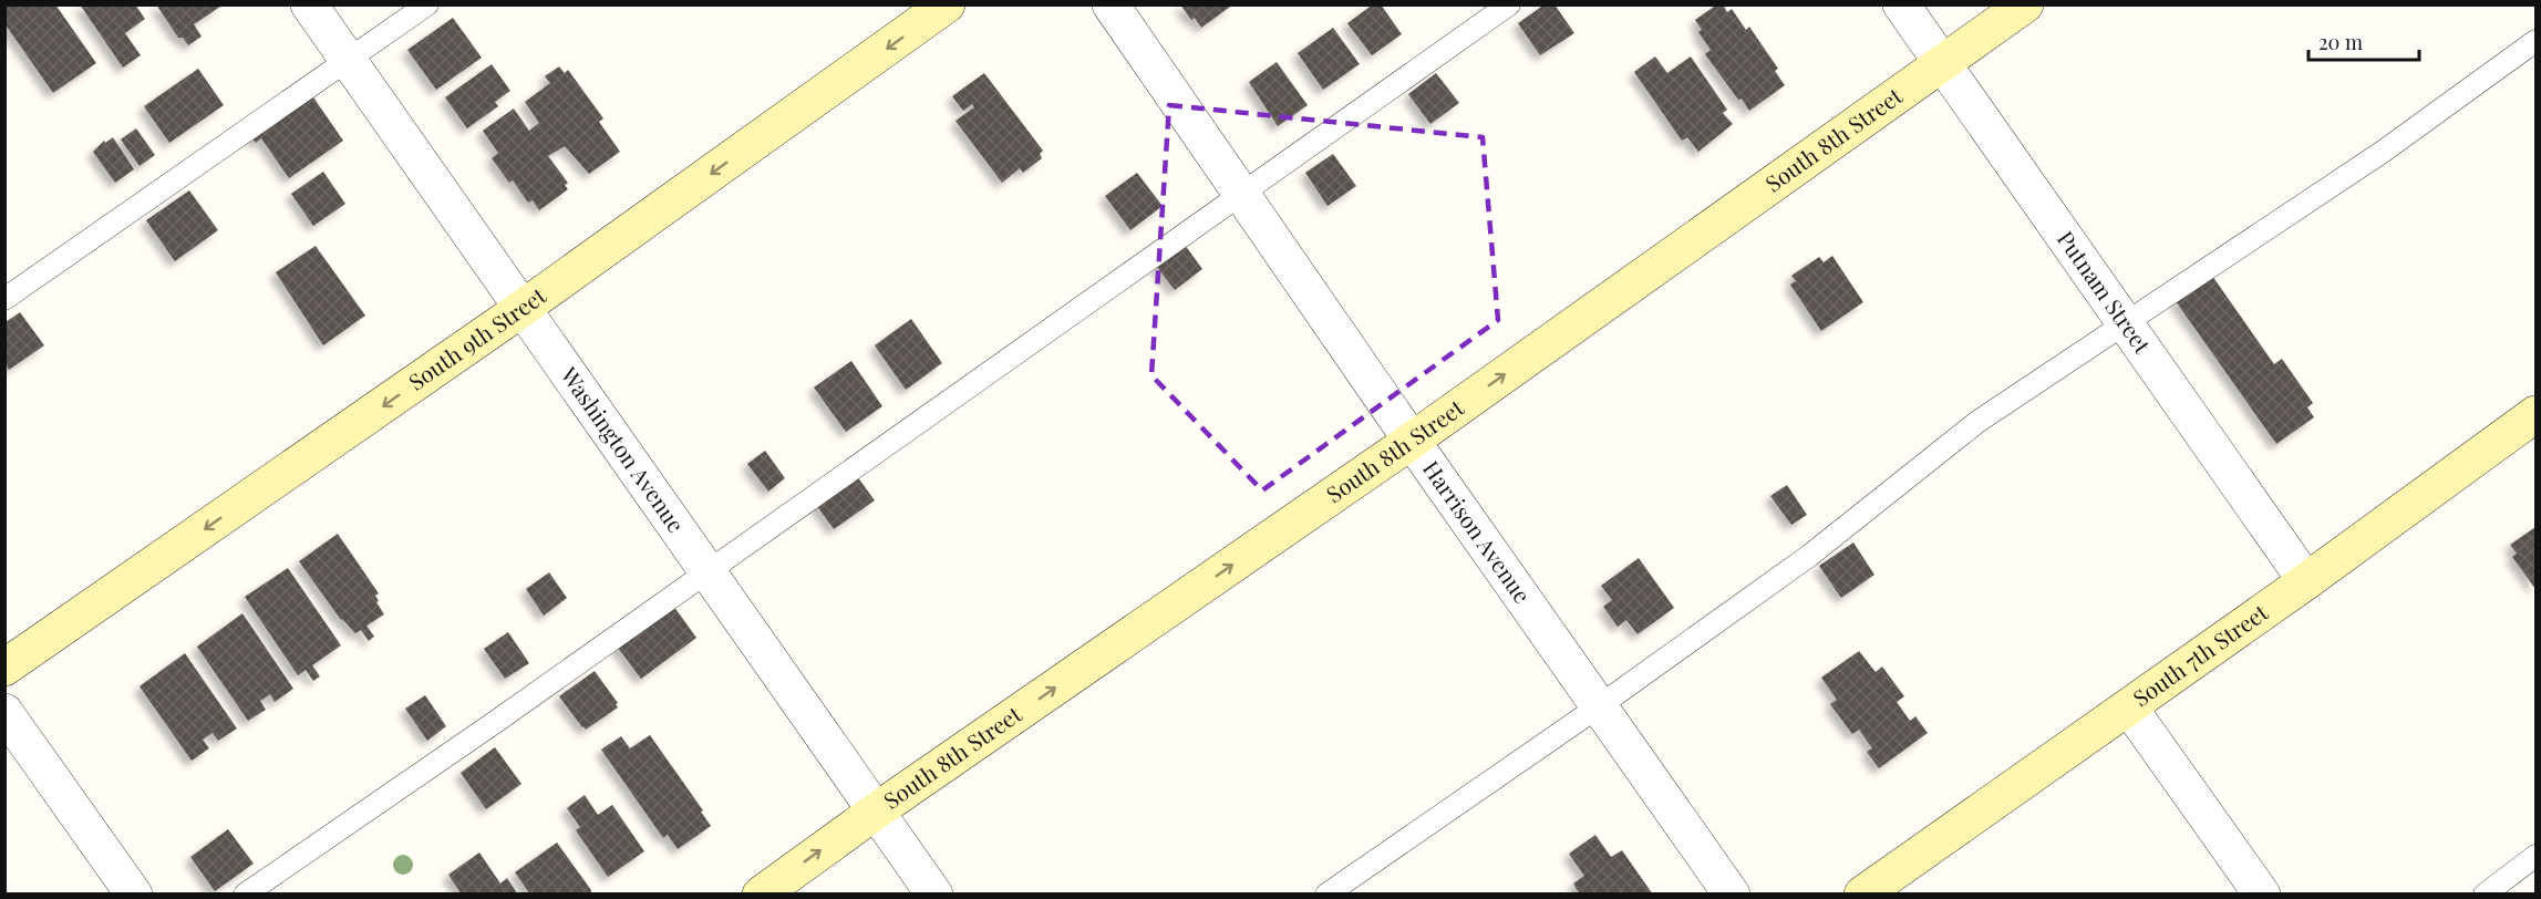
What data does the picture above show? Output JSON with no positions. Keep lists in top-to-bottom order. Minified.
{"streets":{"street":["South 8th Street","Putnam Street","South 9th Street","Washington Avenue","Harrison Avenue","South 7th Street"]},"crossings":[["South 8th Street","Putnam Street"],["South 8th Street","Washington Avenue"],["South 8th Street","Harrison Avenue"],["Putnam Street","South 7th Street"],["South 9th Street","Washington Avenue"]],"one_way":["South 8th Street","South 9th Street"],"scale_bar":"20 m"}
